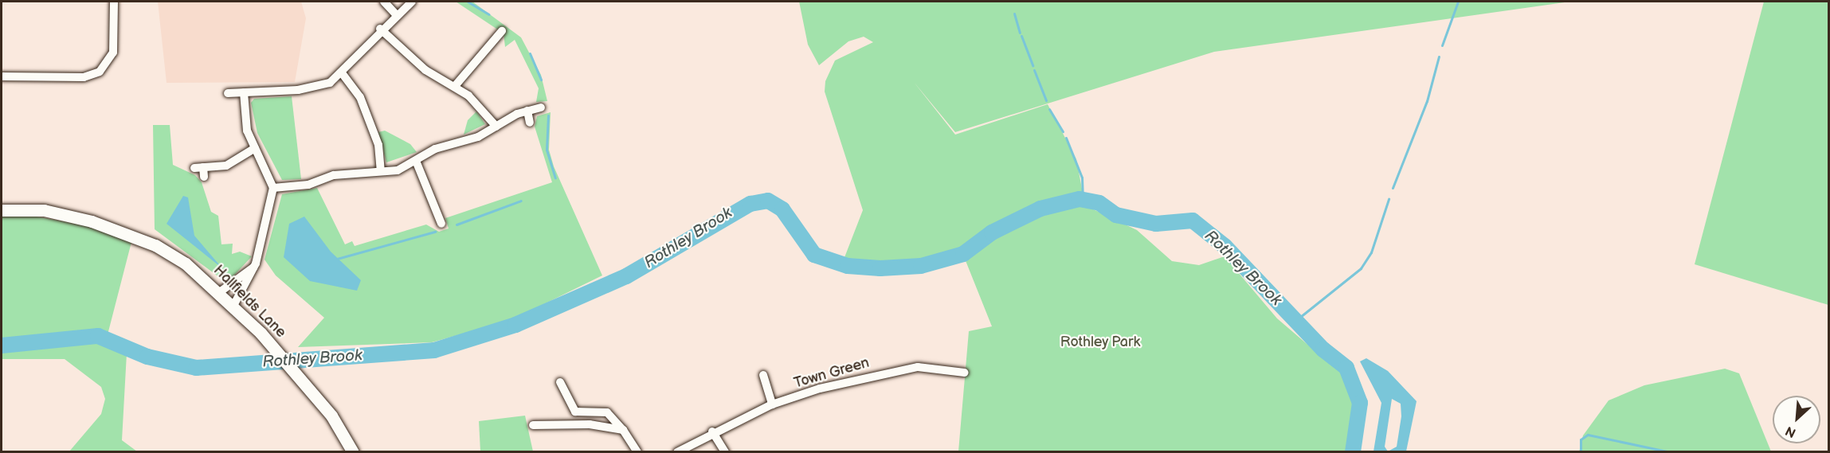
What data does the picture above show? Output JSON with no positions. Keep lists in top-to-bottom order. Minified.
{"streets":{"street":["Hallfields Lane","Town Green"]},"water":["Rothley Brook"],"parks":["Rothley Park"],"north":"bottom left"}
